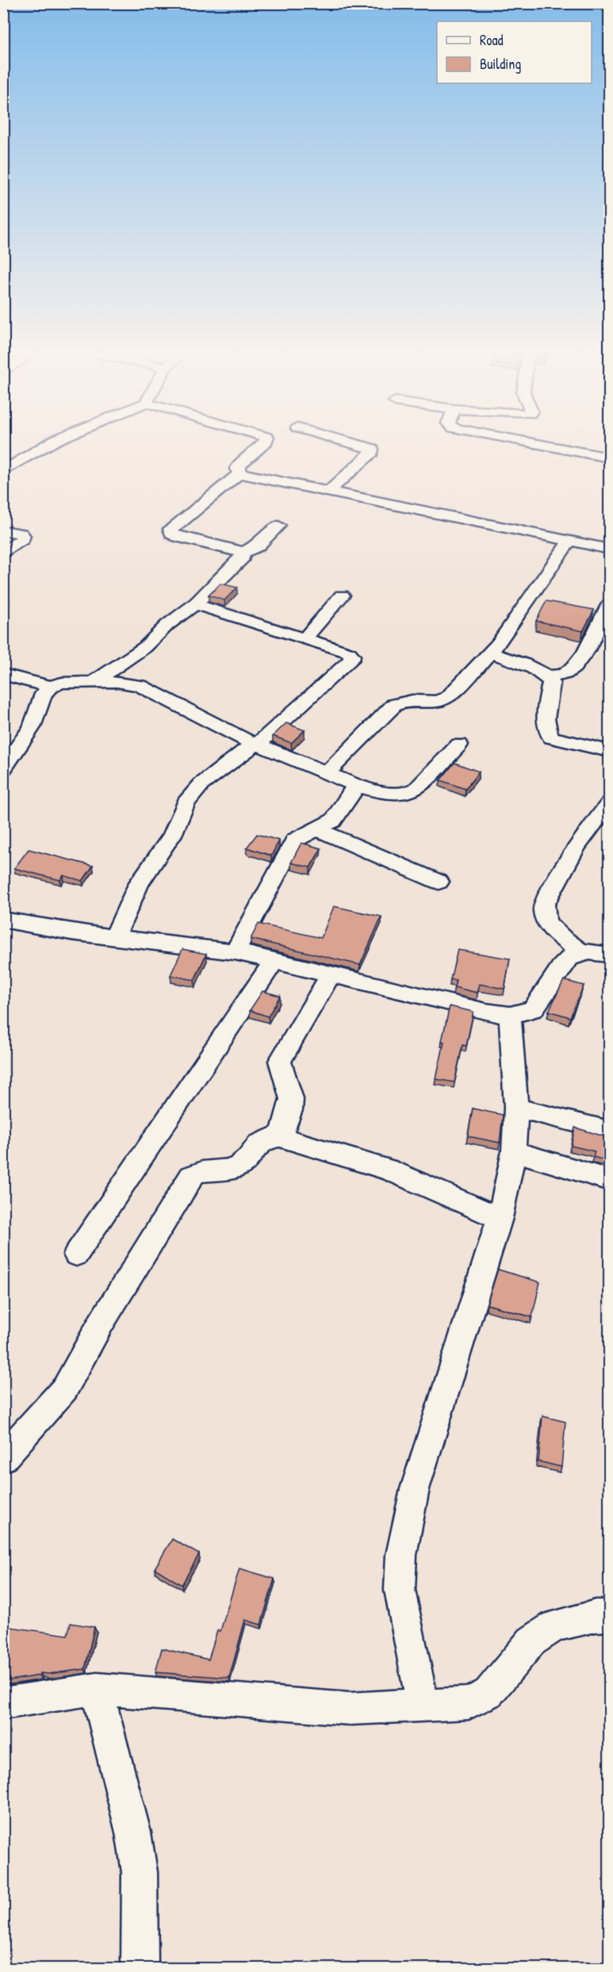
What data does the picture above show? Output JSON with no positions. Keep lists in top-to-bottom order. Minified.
{"legend":["Road","Building"]}
